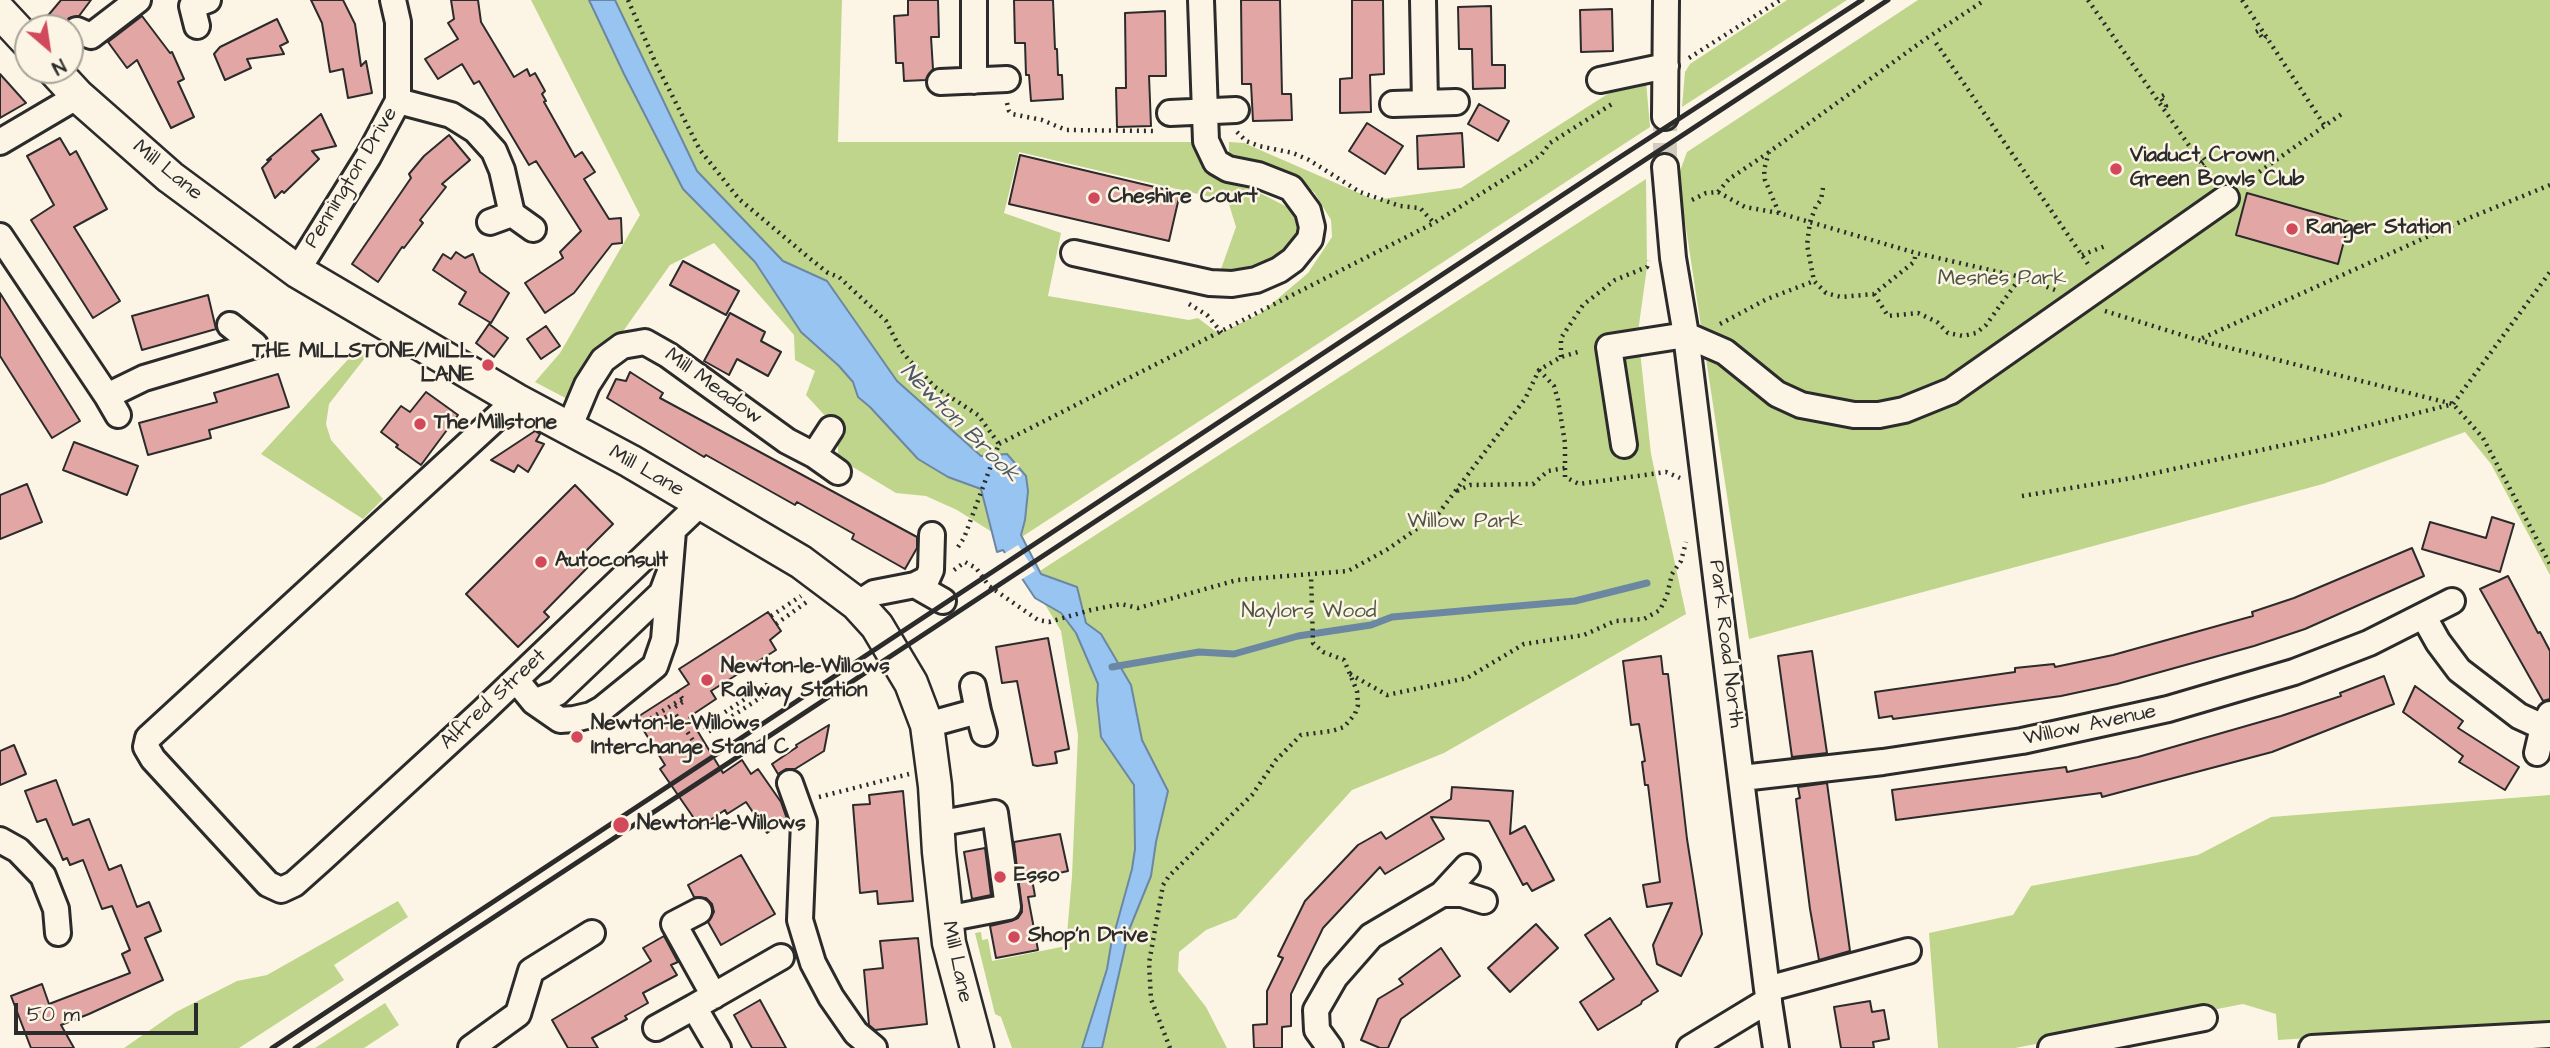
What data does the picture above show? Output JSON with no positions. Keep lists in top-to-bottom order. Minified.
{"streets":{"main road":["Mill Lane"],"street":["Pennington Drive","Mill Meadow","Park Road North","Alfred Street","Willow Avenue"]},"crossings":[["Mill Lane","Pennington Drive"],["Mill Lane","Mill Meadow"],["Mill Lane","Alfred Street"],["Park Road North","Willow Avenue"]],"water":["Newton Brook"],"parks":["Mesnes Park","Willow Park","Naylors Wood"],"places":["Viaduct Crown Green Bowls Club","Cheshire Court","Ranger Station","THE MILLSTONE/MILL LANE","The Millstone","Autoconsult","Newton-le-Willows Railway Station","Newton-le-Willows Interchange Stand C","Newton-le-Willows","Esso","Shop'n Drive"],"scale_bar":"50 m","north":"bottom right"}
